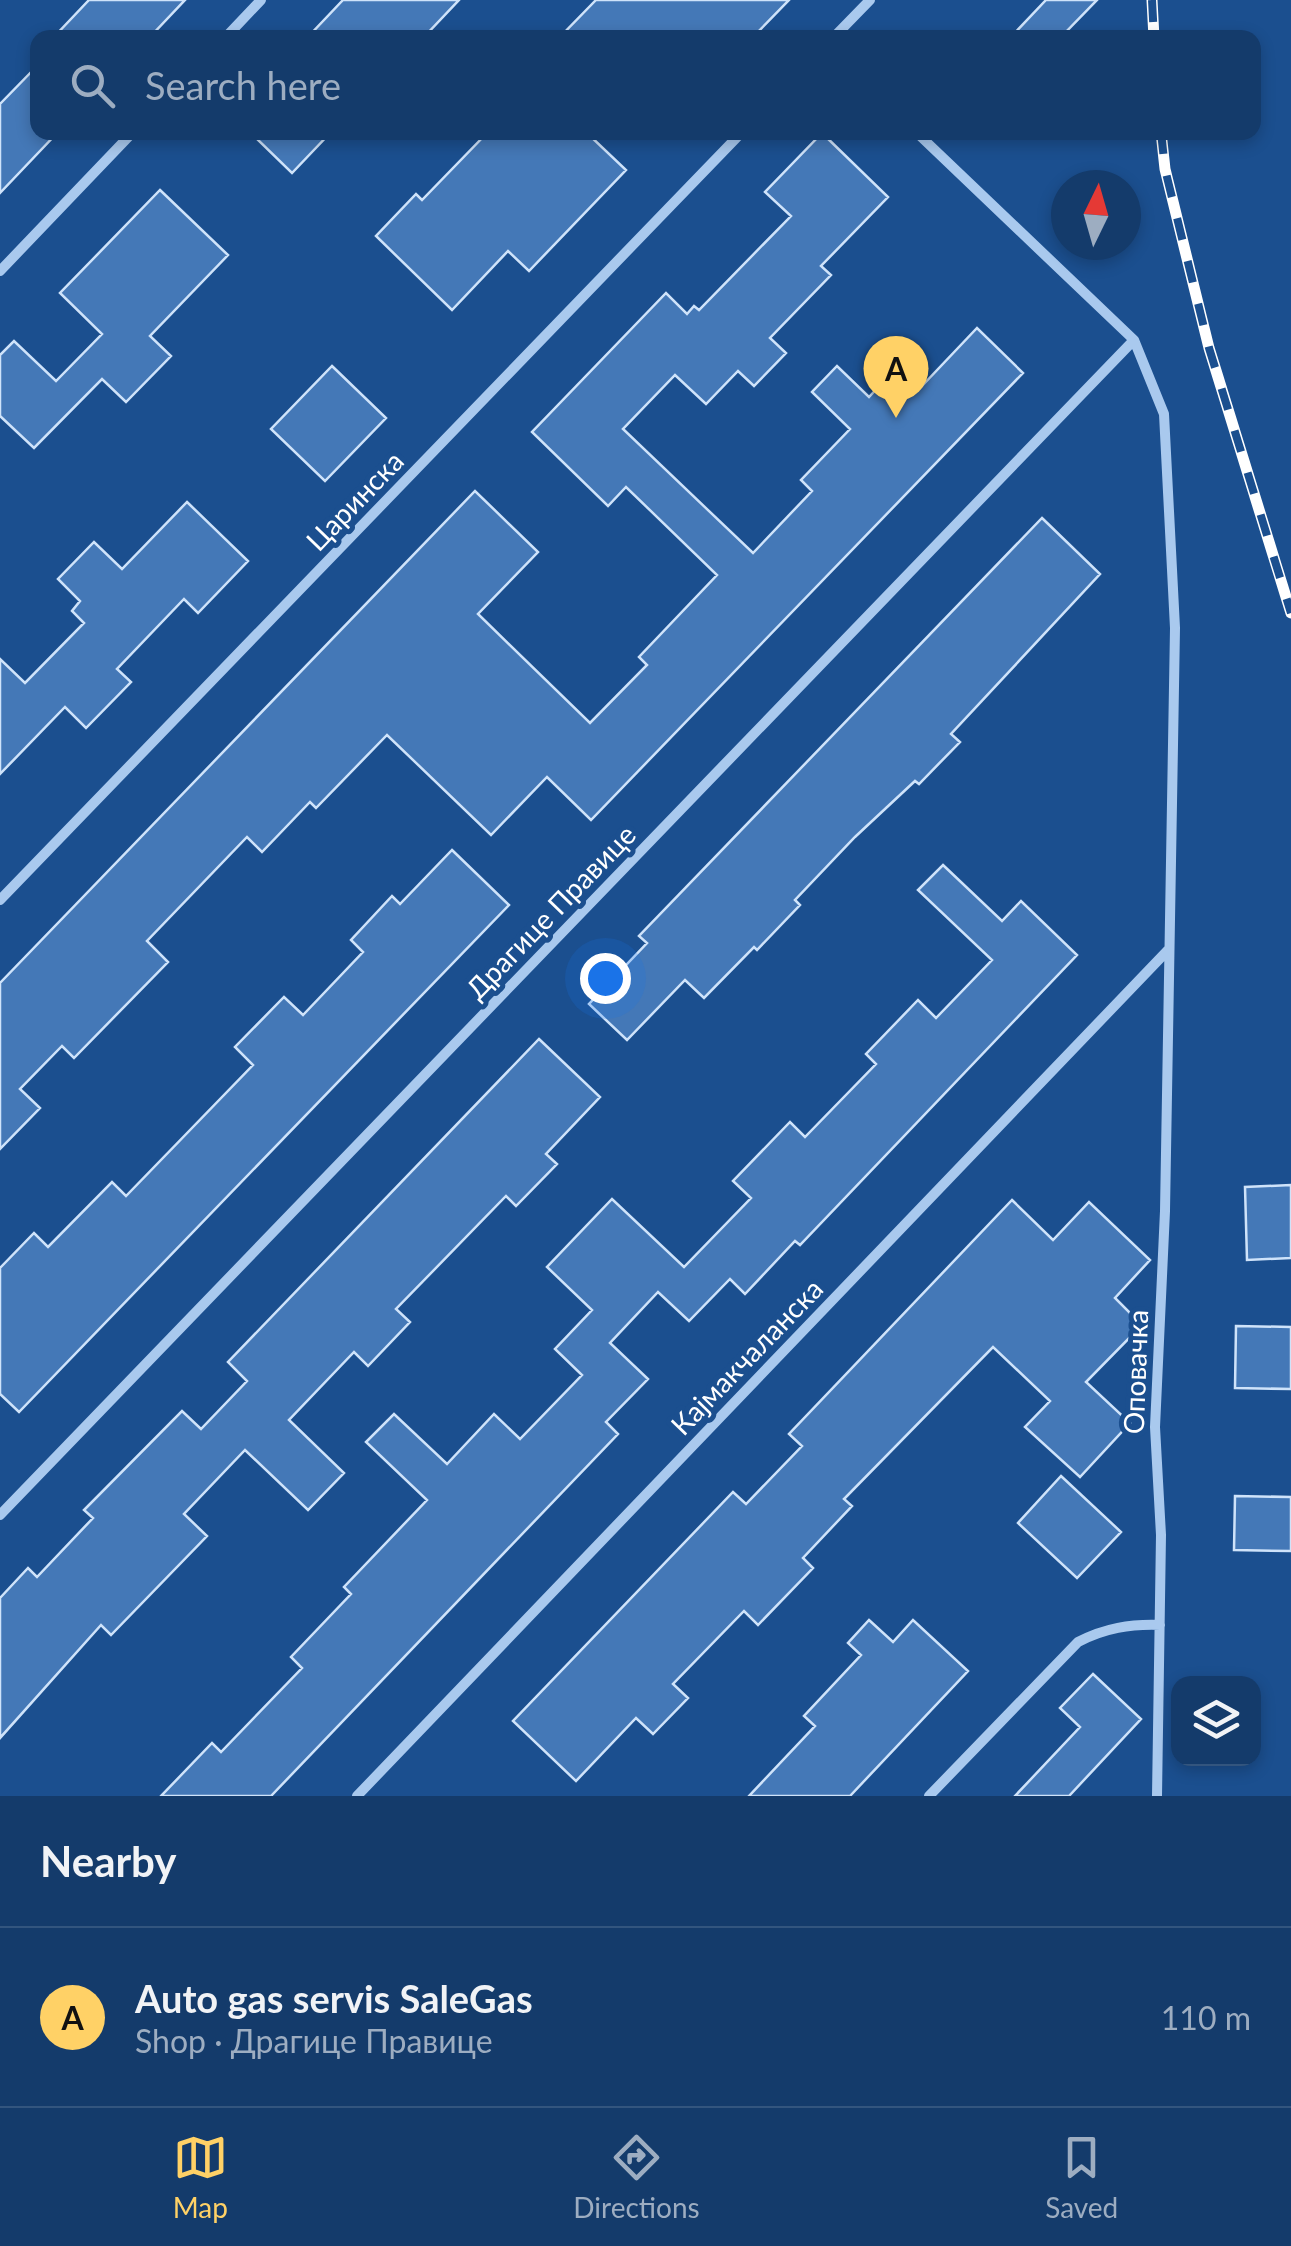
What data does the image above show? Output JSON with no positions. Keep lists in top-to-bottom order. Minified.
{"streets":{"street":["Царинска","Драгице Правице","Кајмакчаланска","Оповачка"]},"crossings":[["Драгице Правице","Оповачка"],["Кајмакчаланска","Оповачка"]],"north":"top","page":{"search":"Search here","pins":"A","heading":"Nearby","list":[{"mark":"A","name":"Auto gas servis SaleGas","note":"Shop · Драгице Правице","value":"110 m"}],"nav":["Map","Directions","Saved"]}}
